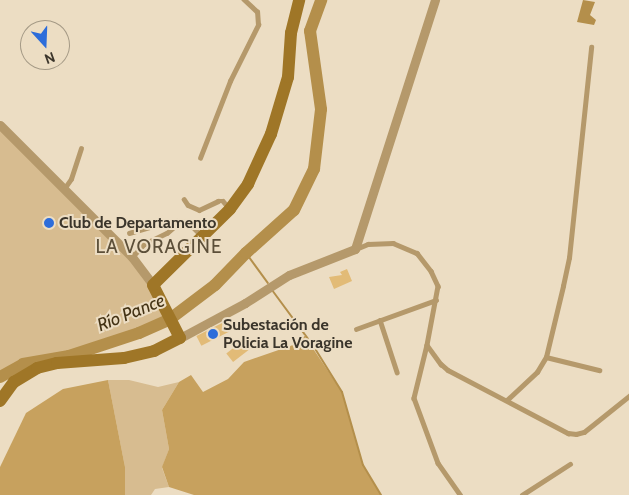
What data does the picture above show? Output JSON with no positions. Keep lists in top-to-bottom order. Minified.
{"districts":["LA VORAGINE"],"water":["Río Pance"],"places":["Club de Departamento","Subestación de Policia La Voragine"],"north":"bottom"}
